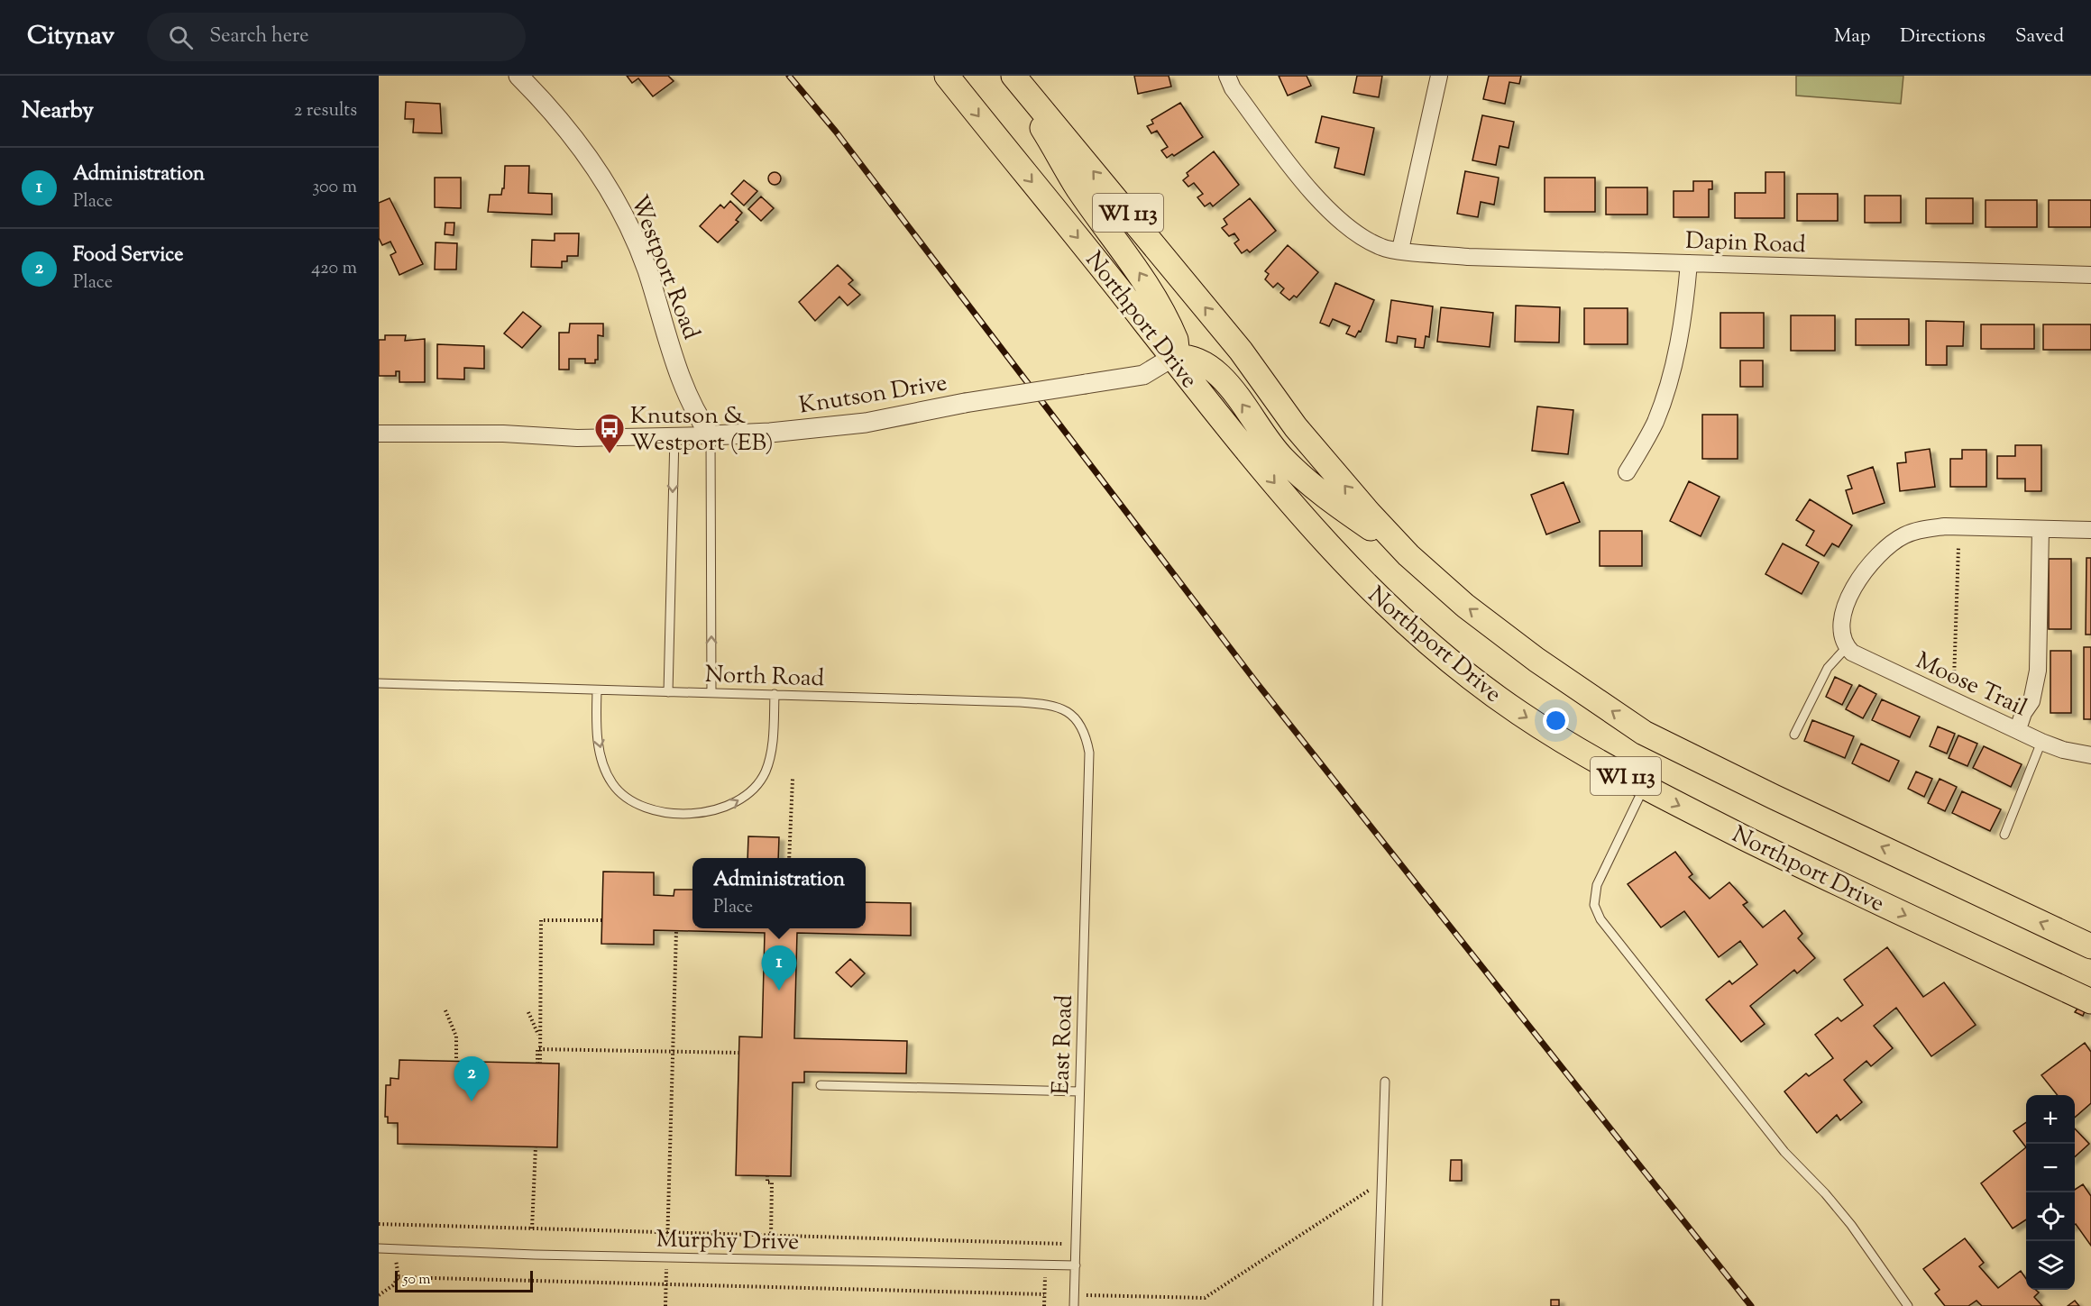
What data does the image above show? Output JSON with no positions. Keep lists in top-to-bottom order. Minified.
{"streets":{"main road":["WI 113","Northport Drive"],"street":["Dapin Road","Westport Road","Knutson Drive","Moose Trail"],"lane":["North Road","East Road","Murphy Drive"]},"crossings":[["Westport Road","Knutson Drive"],["Northport Drive","Knutson Drive"],["North Road","East Road"],["East Road","Murphy Drive"]],"places":{"bus stop":["Knutson & Westport (EB)"]},"scale_bar":"50 m","page":{"header":"Citynav","search":"Search here","nav":["Map","Directions","Saved"],"heading":["Nearby","2 results"],"list":[{"mark":"1","name":"Administration","note":"Place","value":"300 m"},{"mark":"2","name":"Food Service","note":"Place","value":"420 m"}],"popup":["Administration","Place"],"pins":["1","2"],"map_buttons":["+","−"],"scale":"50 m"}}
